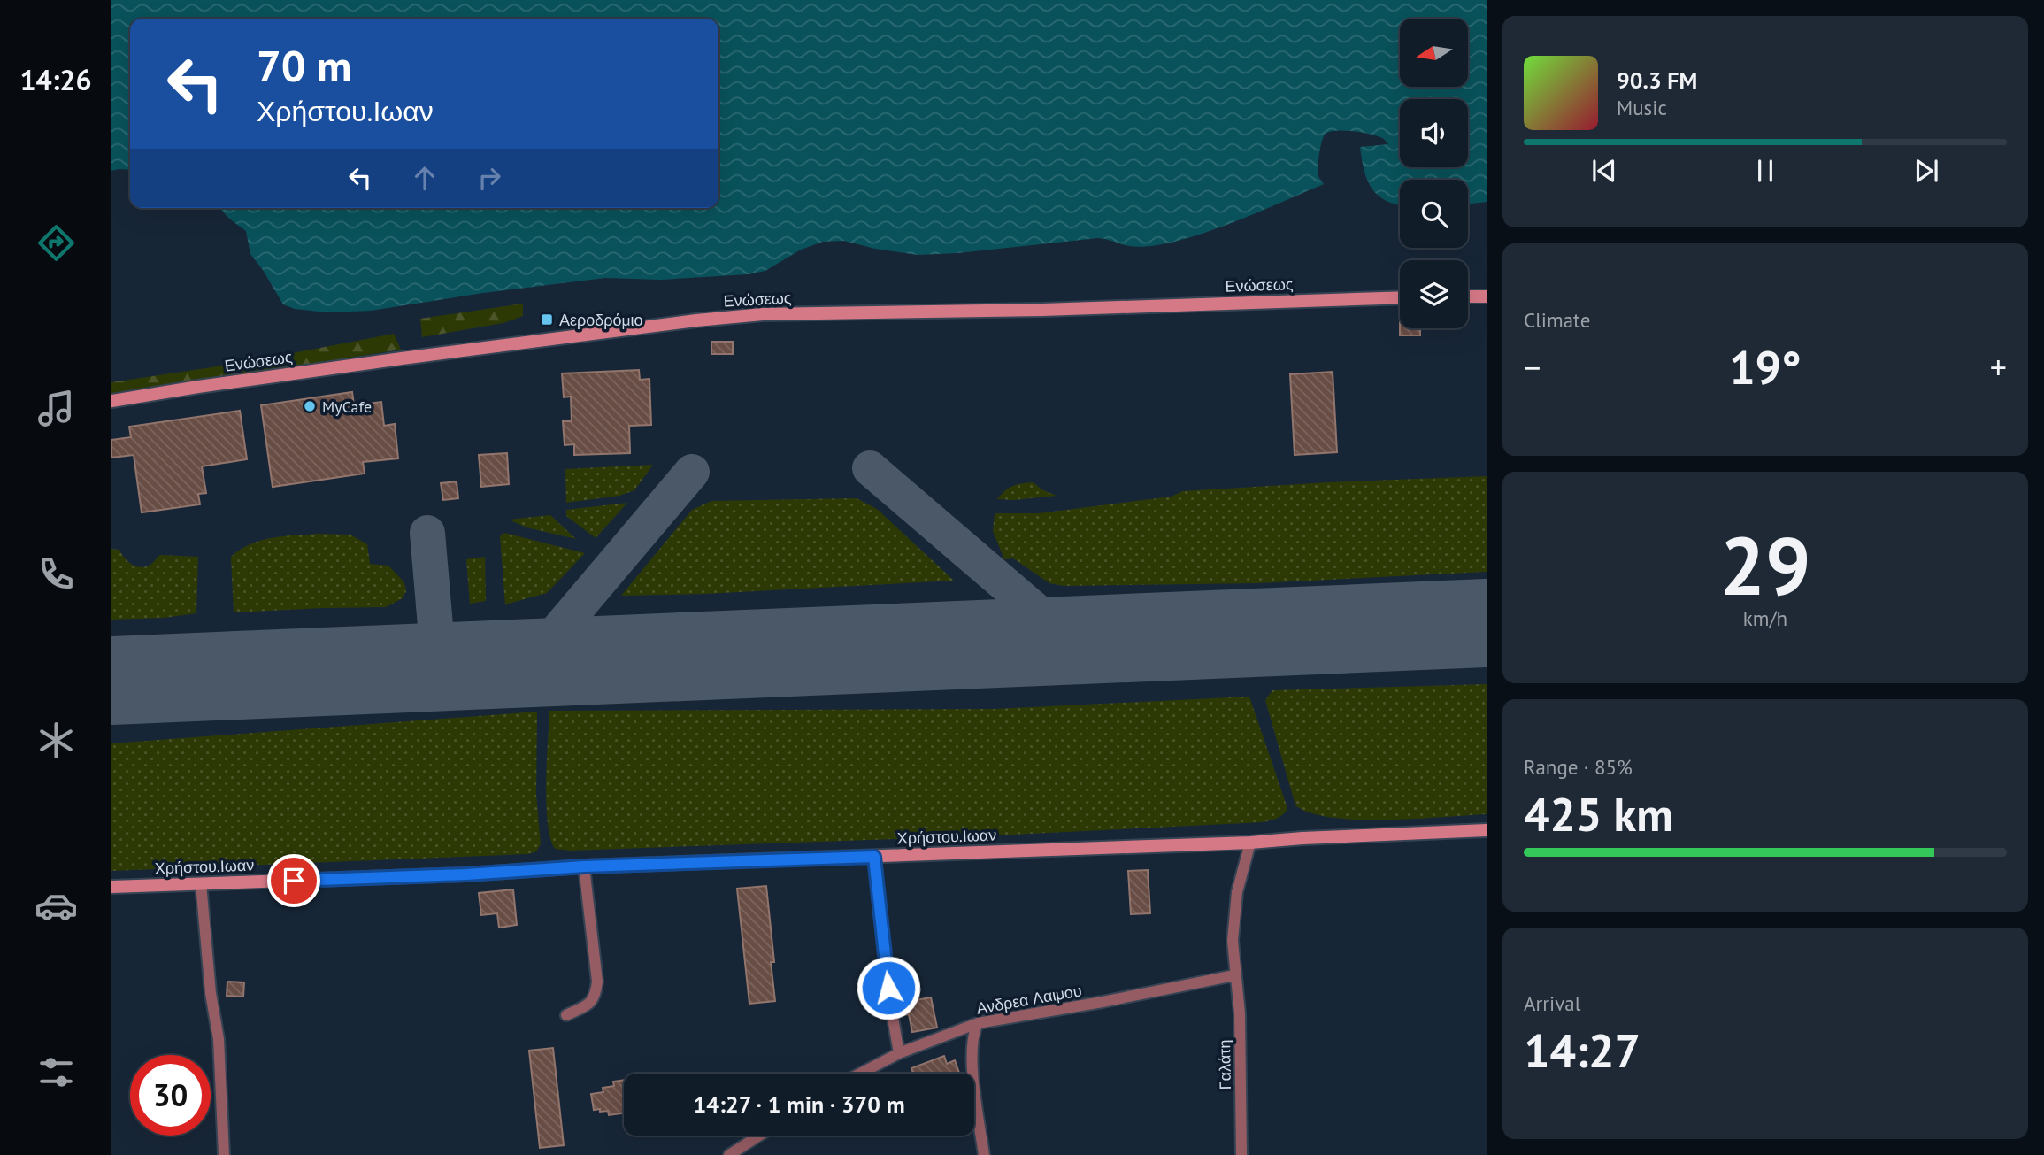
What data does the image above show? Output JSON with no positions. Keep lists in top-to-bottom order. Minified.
{"streets":{"street":["Ενώσεως","Χρήστου.Ιωαν","Ανδρεα Λαιμου","Γαλάτη"]},"crossings":[["Χρήστου.Ιωαν","Γαλάτη"],["Ανδρεα Λαιμου","Γαλάτη"]],"places":{"transit":["Αεροδρόμιο"],"other":["MyCafe"]},"north":"left","page":{"tabs":"14:26","turn":["70 m","Χρήστου.Ιωαν"],"song":["90.3 FM","Music"],"tile":["Climate",["29","km/h"],["Range · 85%","425 km"],["Arrival","14:27"]],"heat":["−","19°","+"],"limit":"30","trip":"14:27 · 1 min · 370 m"}}
